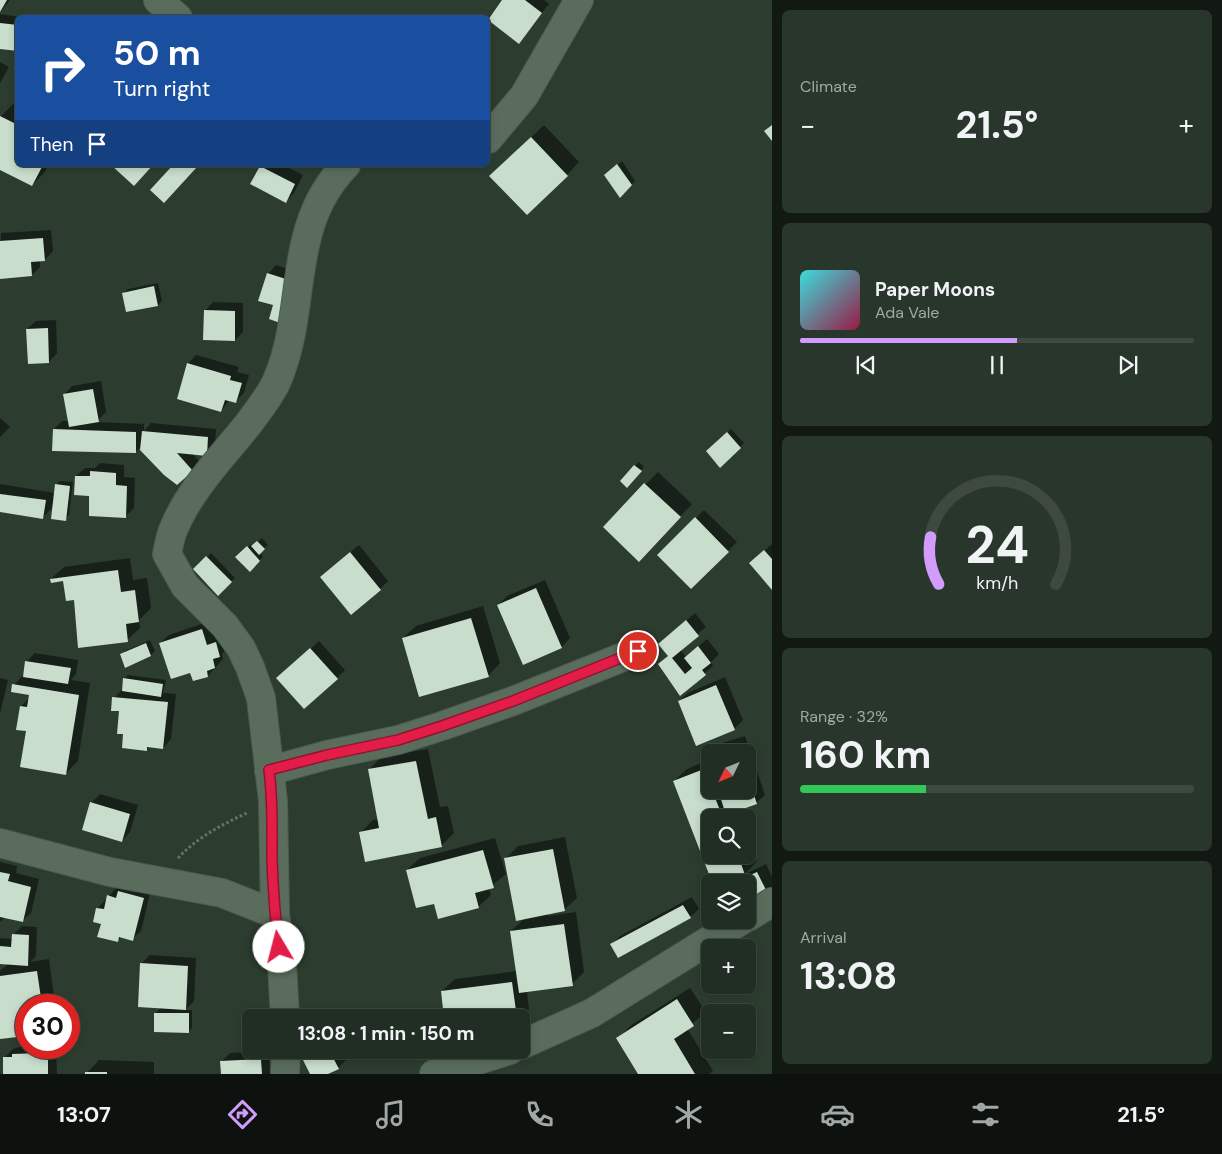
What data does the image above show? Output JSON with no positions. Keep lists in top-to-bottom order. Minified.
{"north":"bottom left","page":{"tile":["Climate",["Range · 32%","160 km"],["Arrival","13:08"]],"turn":["50 m","Turn right"],"heat":["−","21.5°","+"],"then":"Then","song":["Paper Moons","Ada Vale"],"map_buttons":["+","−"],"limit":"30","trip":"13:08 · 1 min · 150 m","tabs":["13:07","21.5°"],"gauge":["24","km/h"]}}
